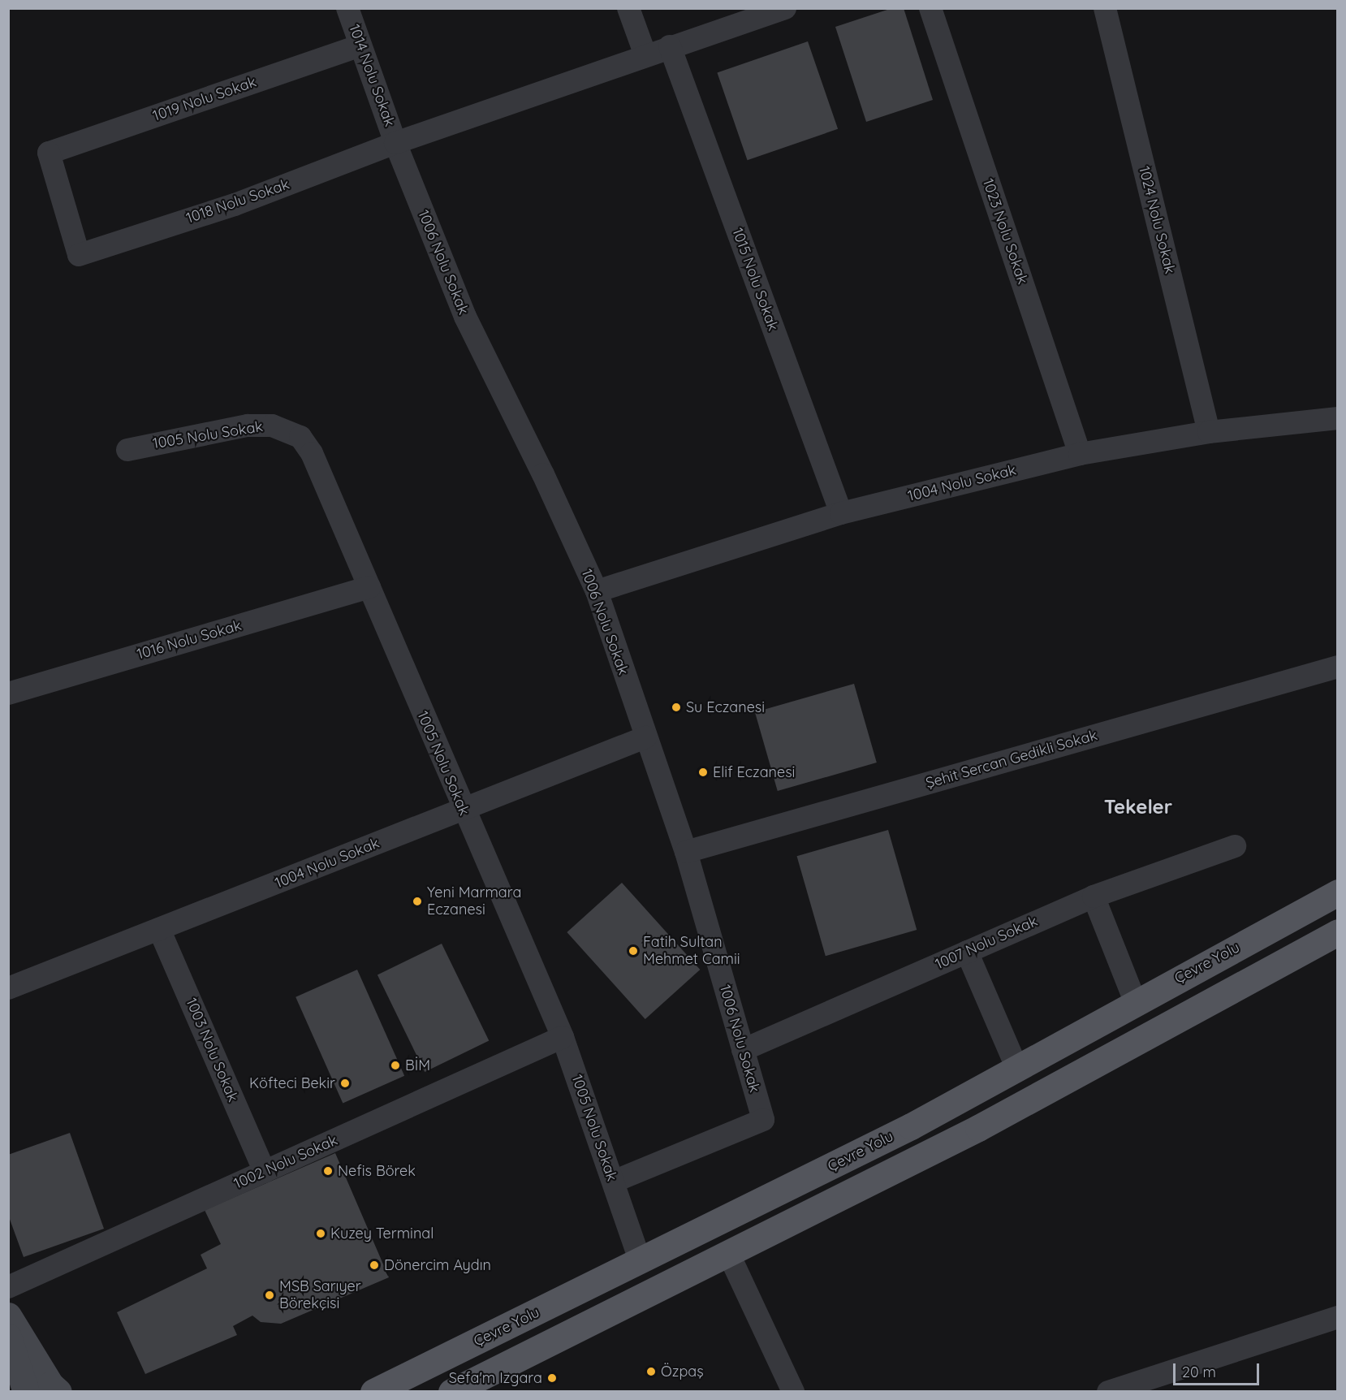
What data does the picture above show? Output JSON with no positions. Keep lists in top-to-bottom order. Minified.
{"streets":{"main road":["Çevre Yolu"],"street":["1014 Nolu Sokak","1019 Nolu Sokak","1018 Nolu Sokak","1024 Nolu Sokak","1023 Nolu Sokak","1006 Nolu Sokak","1015 Nolu Sokak","1005 Nolu Sokak","1004 Nolu Sokak","1016 Nolu Sokak","Şehit Sercan Gedikli Sokak","1007 Nolu Sokak","1003 Nolu Sokak","1002 Nolu Sokak"]},"crossings":[["1014 Nolu Sokak","1019 Nolu Sokak"],["1014 Nolu Sokak","1018 Nolu Sokak"],["1014 Nolu Sokak","1006 Nolu Sokak"],["1019 Nolu Sokak","1018 Nolu Sokak"],["1018 Nolu Sokak","1006 Nolu Sokak"],["1018 Nolu Sokak","1015 Nolu Sokak"],["1024 Nolu Sokak","1004 Nolu Sokak"],["1023 Nolu Sokak","1004 Nolu Sokak"],["1006 Nolu Sokak","1005 Nolu Sokak"],["1006 Nolu Sokak","1004 Nolu Sokak"],["1006 Nolu Sokak","Şehit Sercan Gedikli Sokak"],["1006 Nolu Sokak","1007 Nolu Sokak"],["1015 Nolu Sokak","1004 Nolu Sokak"],["1005 Nolu Sokak","1004 Nolu Sokak"],["1005 Nolu Sokak","1016 Nolu Sokak"],["1005 Nolu Sokak","Çevre Yolu"],["1005 Nolu Sokak","1002 Nolu Sokak"],["1004 Nolu Sokak","1003 Nolu Sokak"],["1003 Nolu Sokak","1002 Nolu Sokak"]],"districts":["Tekeler"],"places":["Su Eczanesi","Elif Eczanesi","Yeni Marmara Eczanesi","Fatih Sultan Mehmet Camii","BİM","Köfteci Bekir","Nefis Börek","Kuzey Terminal","Dönercim Aydın","MSB Sarıyer Börekçisi","Özpaş","Sefa'm Izgara"],"scale_bar":"20 m"}
